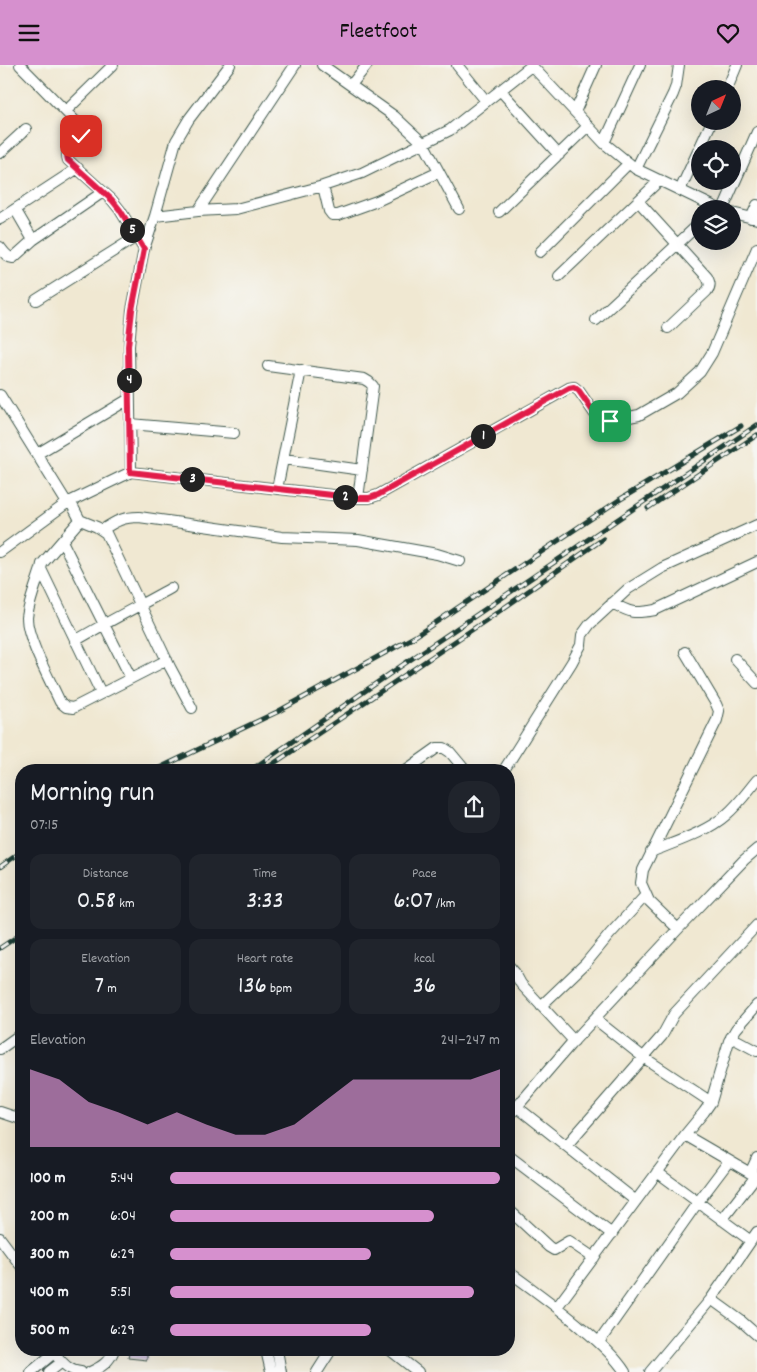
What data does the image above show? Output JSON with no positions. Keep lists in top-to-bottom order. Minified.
{"north":"top right","page":{"header":"Fleetfoot","pins":["5","4","1","3","2"],"heading":["Morning run","07:15"],"stats":[["Distance","0.58 km"],["Time","3:33"],["Pace","6:07 /km"],["Elevation","7 m"],["Heart rate","136 bpm"],["kcal","36"]],"chart":["Elevation","241–247 m"],"list":[{"name":"100 m","note":"5:44"},{"name":"200 m","note":"6:04"},{"name":"300 m","note":"6:29"},{"name":"400 m","note":"5:51"},{"name":"500 m","note":"6:29"}]}}
